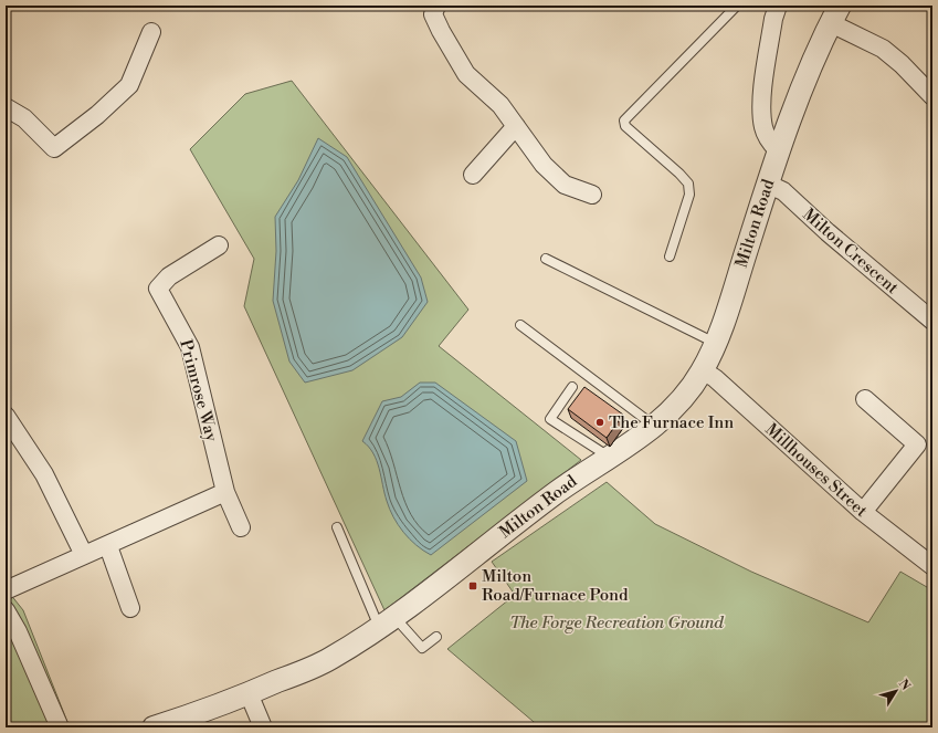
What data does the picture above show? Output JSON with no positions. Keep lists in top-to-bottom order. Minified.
{"streets":{"street":["Milton Road","Milton Crescent","Primrose Way","Millhouses Street"]},"crossings":[["Milton Road","Milton Crescent"],["Milton Road","Millhouses Street"]],"parks":["The Forge Recreation Ground"],"places":{"other":["The Furnace Inn"],"transit":["Milton Road/Furnace Pond"]},"north":"top right"}
